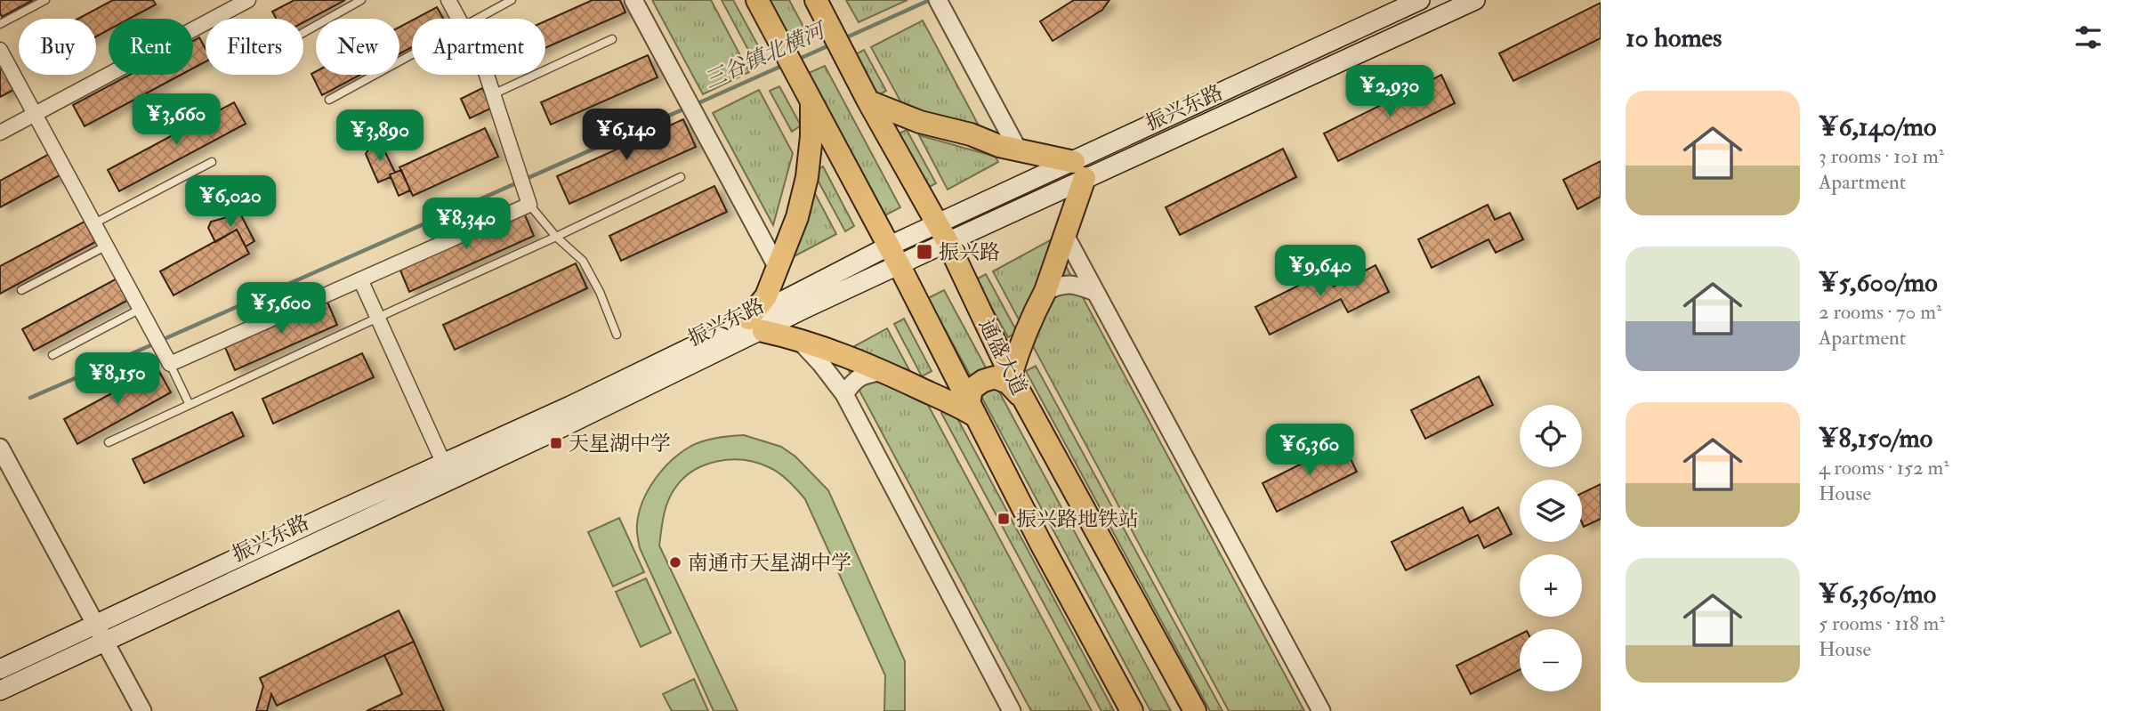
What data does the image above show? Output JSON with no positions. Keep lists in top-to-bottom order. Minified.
{"streets":{"main road":["振兴东路","通盛大道"]},"crossings":[["振兴东路","通盛大道"]],"water":["三谷镇北横河"],"places":{"transit":["振兴路","天星湖中学","振兴路地铁站"],"other":["南通市天星湖中学"]},"page":{"heading":"10 homes","chip":["Buy","Rent","Filters","New","Apartment"],"price":["¥2,930","¥3,660","¥6,140","¥3,890","¥6,020","¥8,340","¥9,640","¥5,600","¥8,150","¥6,360"],"list":[{"name":"¥6,140/mo","note":"3 rooms · 101 m² · Apartment"},{"name":"¥5,600/mo","note":"2 rooms · 70 m² · Apartment"},{"name":"¥8,150/mo","note":"4 rooms · 152 m² · House"},{"name":"¥6,360/mo","note":"5 rooms · 118 m² · House"}],"map_buttons":["+","−"]}}
